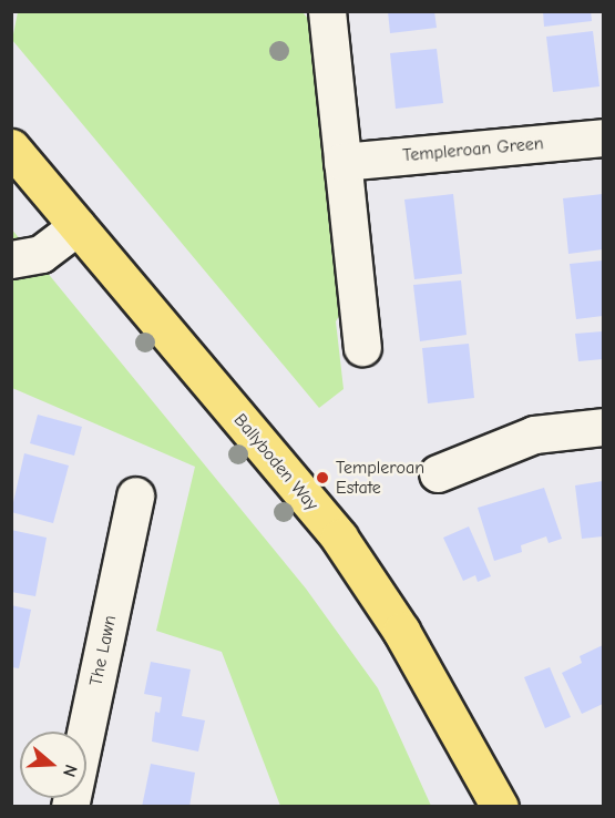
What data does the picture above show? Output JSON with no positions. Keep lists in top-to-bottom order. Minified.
{"streets":{"main road":["Ballyboden Way"],"street":["Templeroan Green","The Lawn"]},"places":["Templeroan Estate"],"north":"right"}
